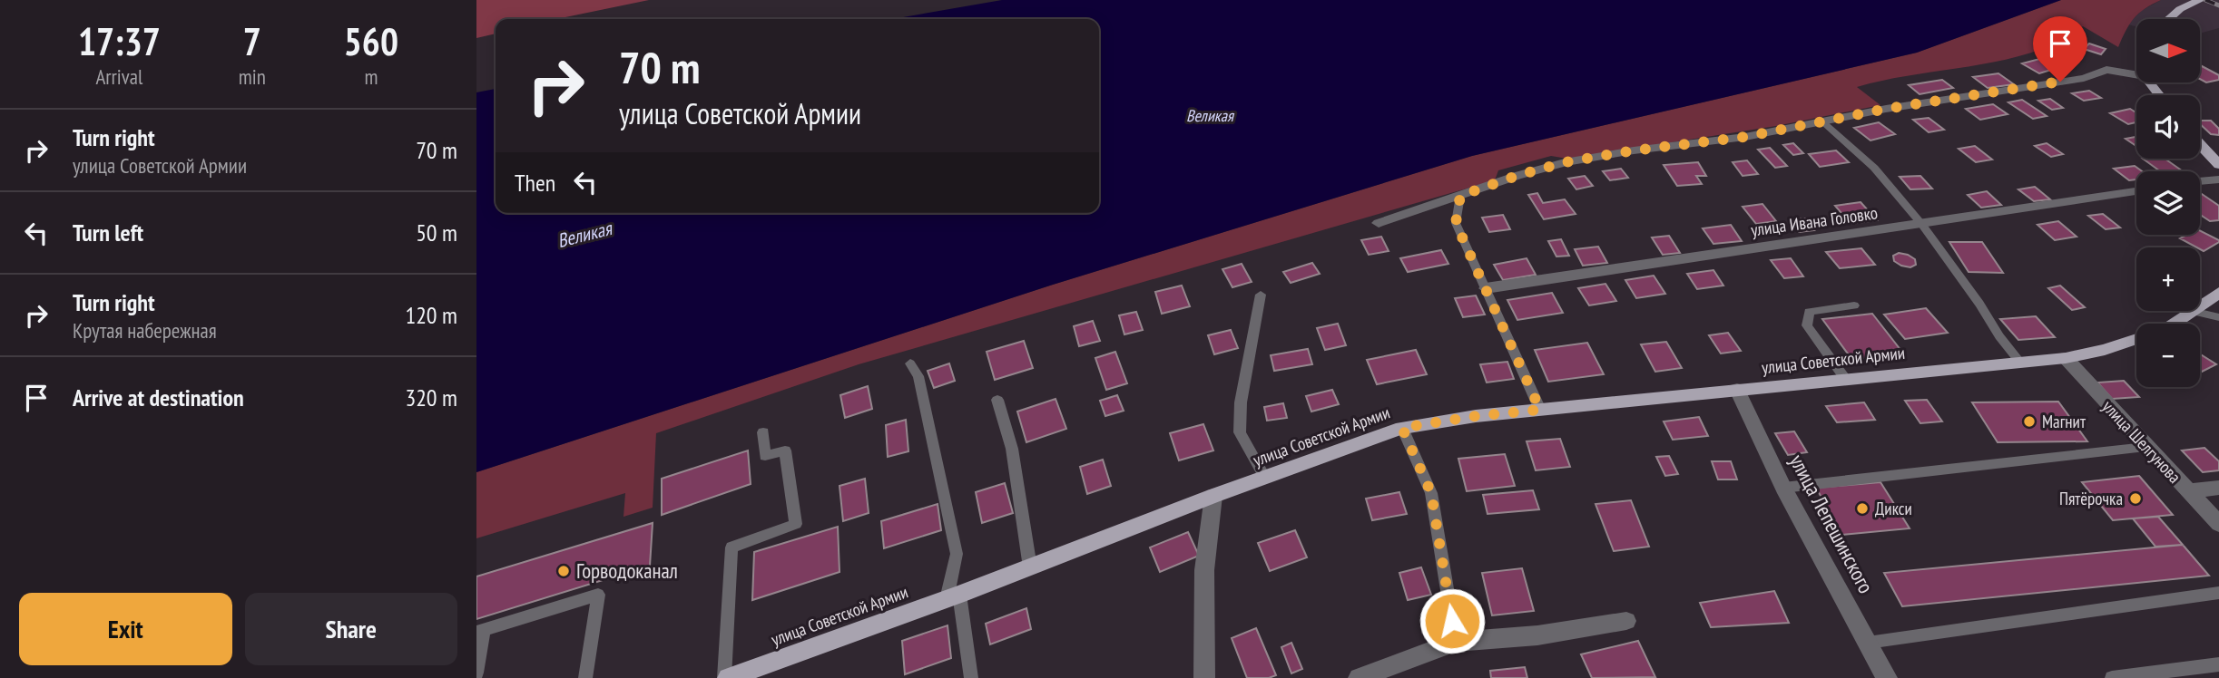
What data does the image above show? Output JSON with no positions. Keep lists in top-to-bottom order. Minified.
{"streets":{"main road":["улица Советской Армии"],"street":["улица Ивана Головко","улица Шелгунова","улица Лепешинского"]},"crossings":[["улица Советской Армии","улица Шелгунова"],["улица Советской Армии","улица Лепешинского"]],"water":["Великая"],"places":["Магнит","Пятёрочка","Дикси","Горводоканал"],"north":"right","page":{"eta":["17:37","Arrival","7","min","560","m"],"map_buttons":["+","−"],"turn":["70 m","улица Советской Армии"],"list":[{"name":"Turn right","note":"улица Советской Армии","value":"70 m"},{"name":"Turn left","value":"50 m"},{"name":"Turn right","note":"Крутая набережная","value":"120 m"},{"name":"Arrive at destination","value":"320 m"}],"then":"Then","buttons":["Exit","Share"]}}
